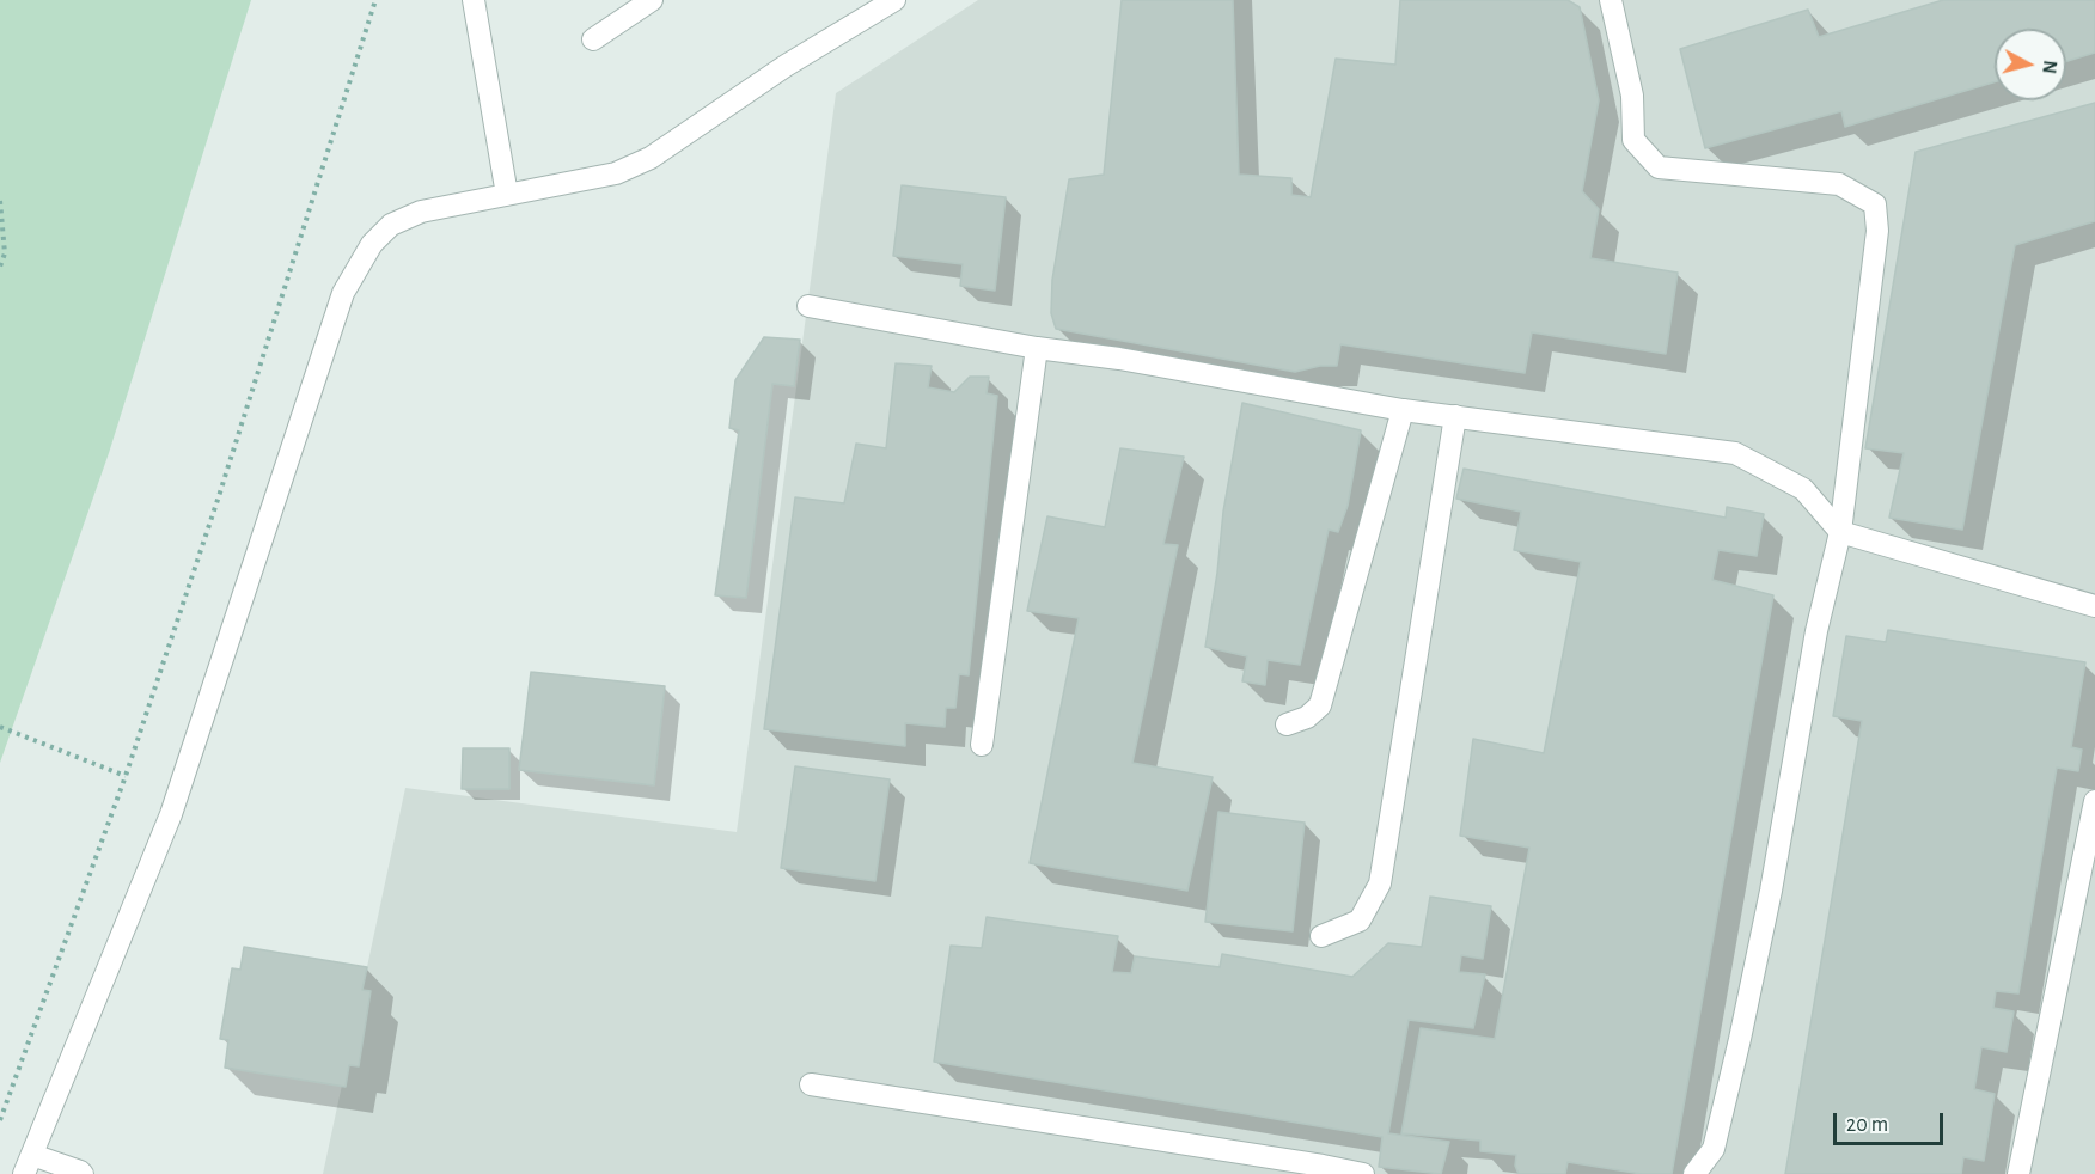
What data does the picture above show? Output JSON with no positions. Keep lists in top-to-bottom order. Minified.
{"scale_bar":"20 m","north":"right"}
